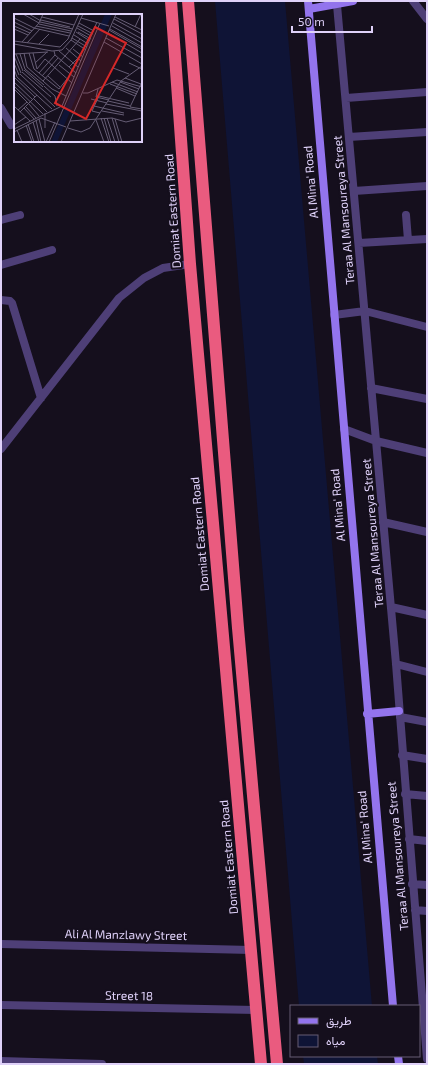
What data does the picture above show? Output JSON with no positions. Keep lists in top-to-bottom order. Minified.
{"streets":{"highway":["Domiat Eastern Road"],"street":["Al Mina' Road","Teraa Al Mansoureya Street","Ali Al Manzlawy Street","Street 18"]},"crossings":[["Domiat Eastern Road","Ali Al Manzlawy Street"],["Domiat Eastern Road","Street 18"]],"legend":["طريق","مياه"],"scale_bar":"50 m"}
